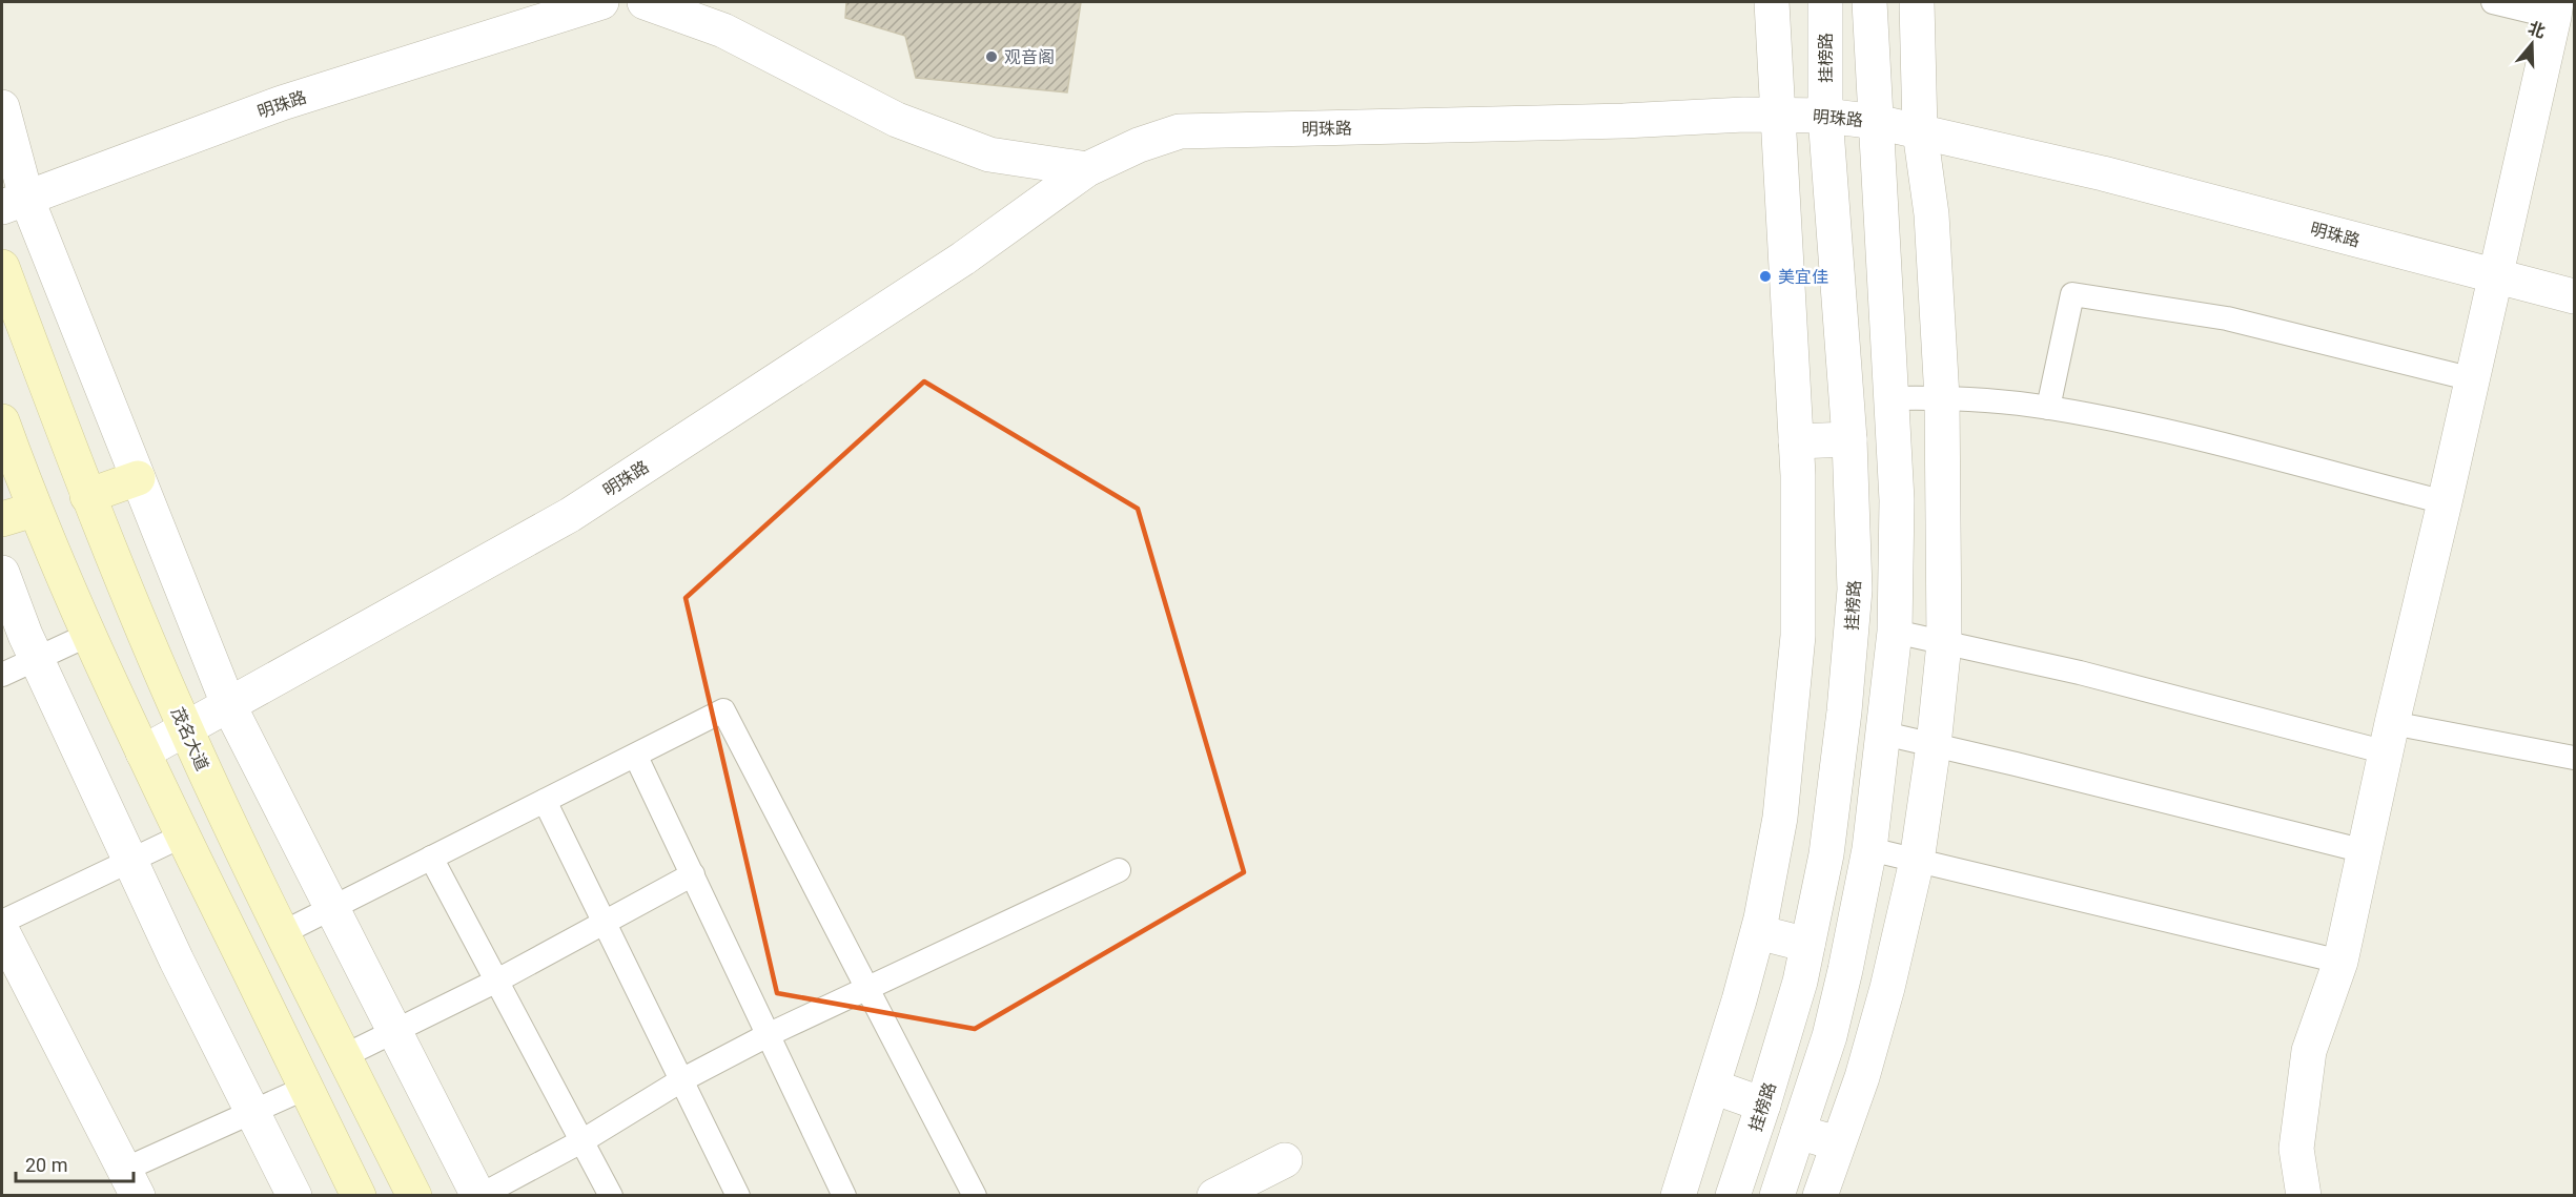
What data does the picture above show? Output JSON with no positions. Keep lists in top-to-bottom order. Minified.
{"streets":{"main road":["茂名大道"],"street":["挂榜路","明珠路"]},"crossings":[["挂榜路","明珠路"],["明珠路","茂名大道"]],"places":["观音阁","美宜佳"],"scale_bar":"20 m","north":"top"}
